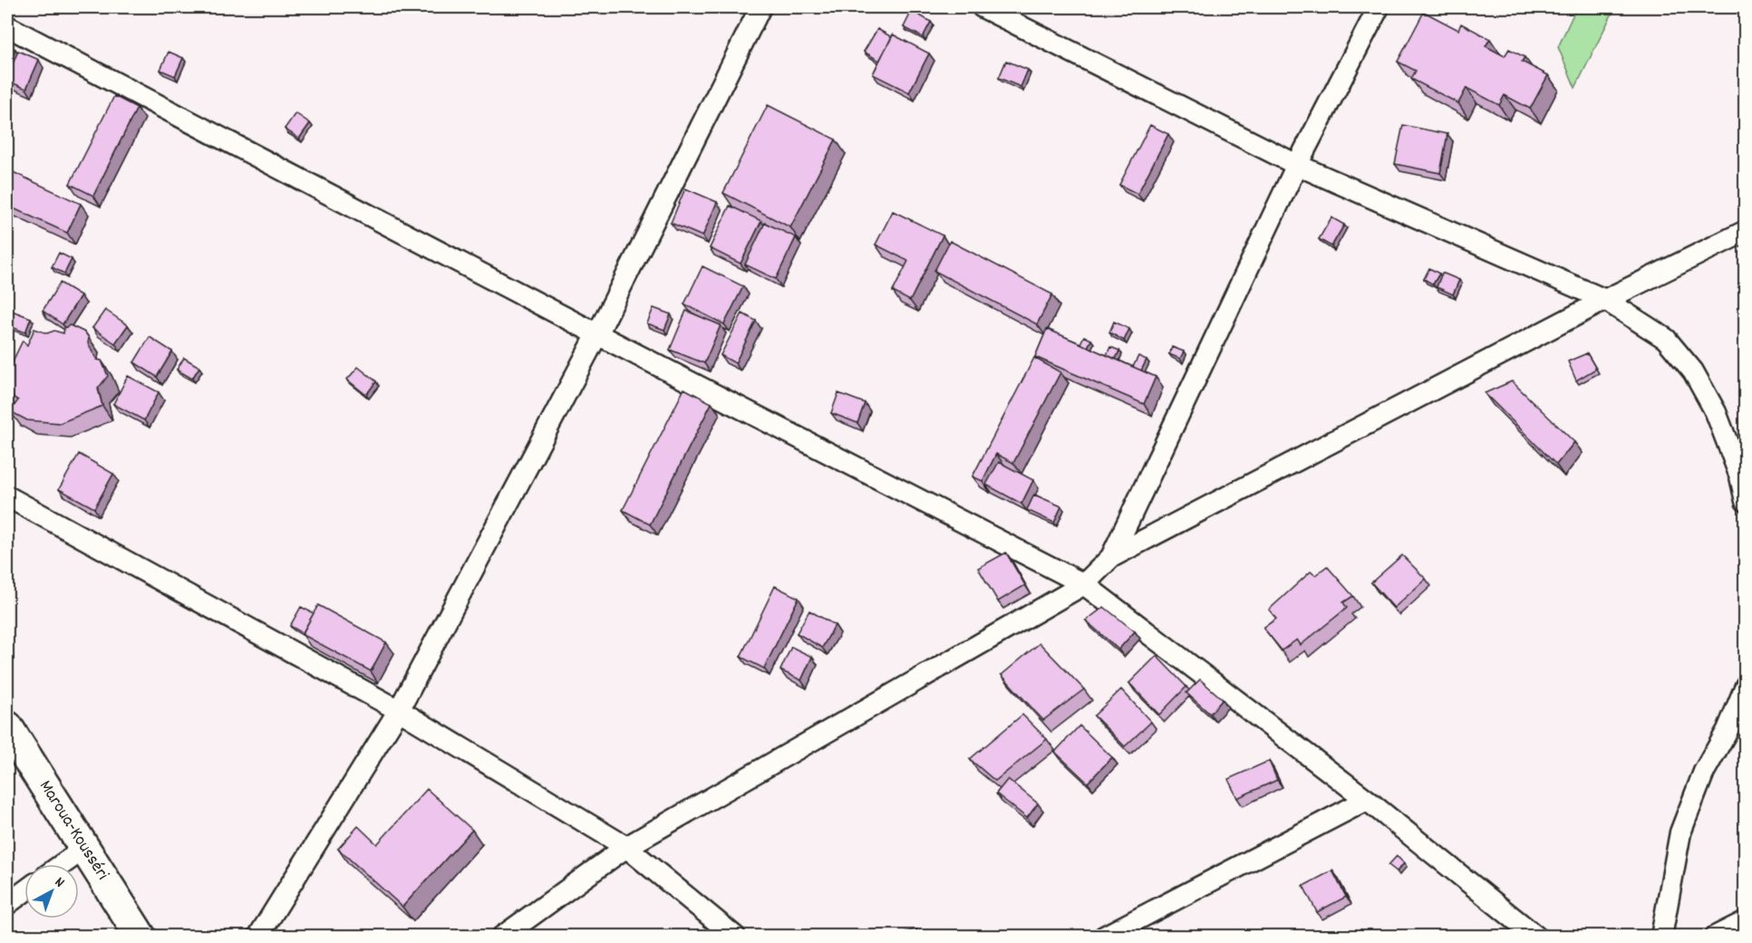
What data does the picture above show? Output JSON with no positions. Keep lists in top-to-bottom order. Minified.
{"streets":{"highway":["Maroua-Kousséri"]},"north":"top right"}
